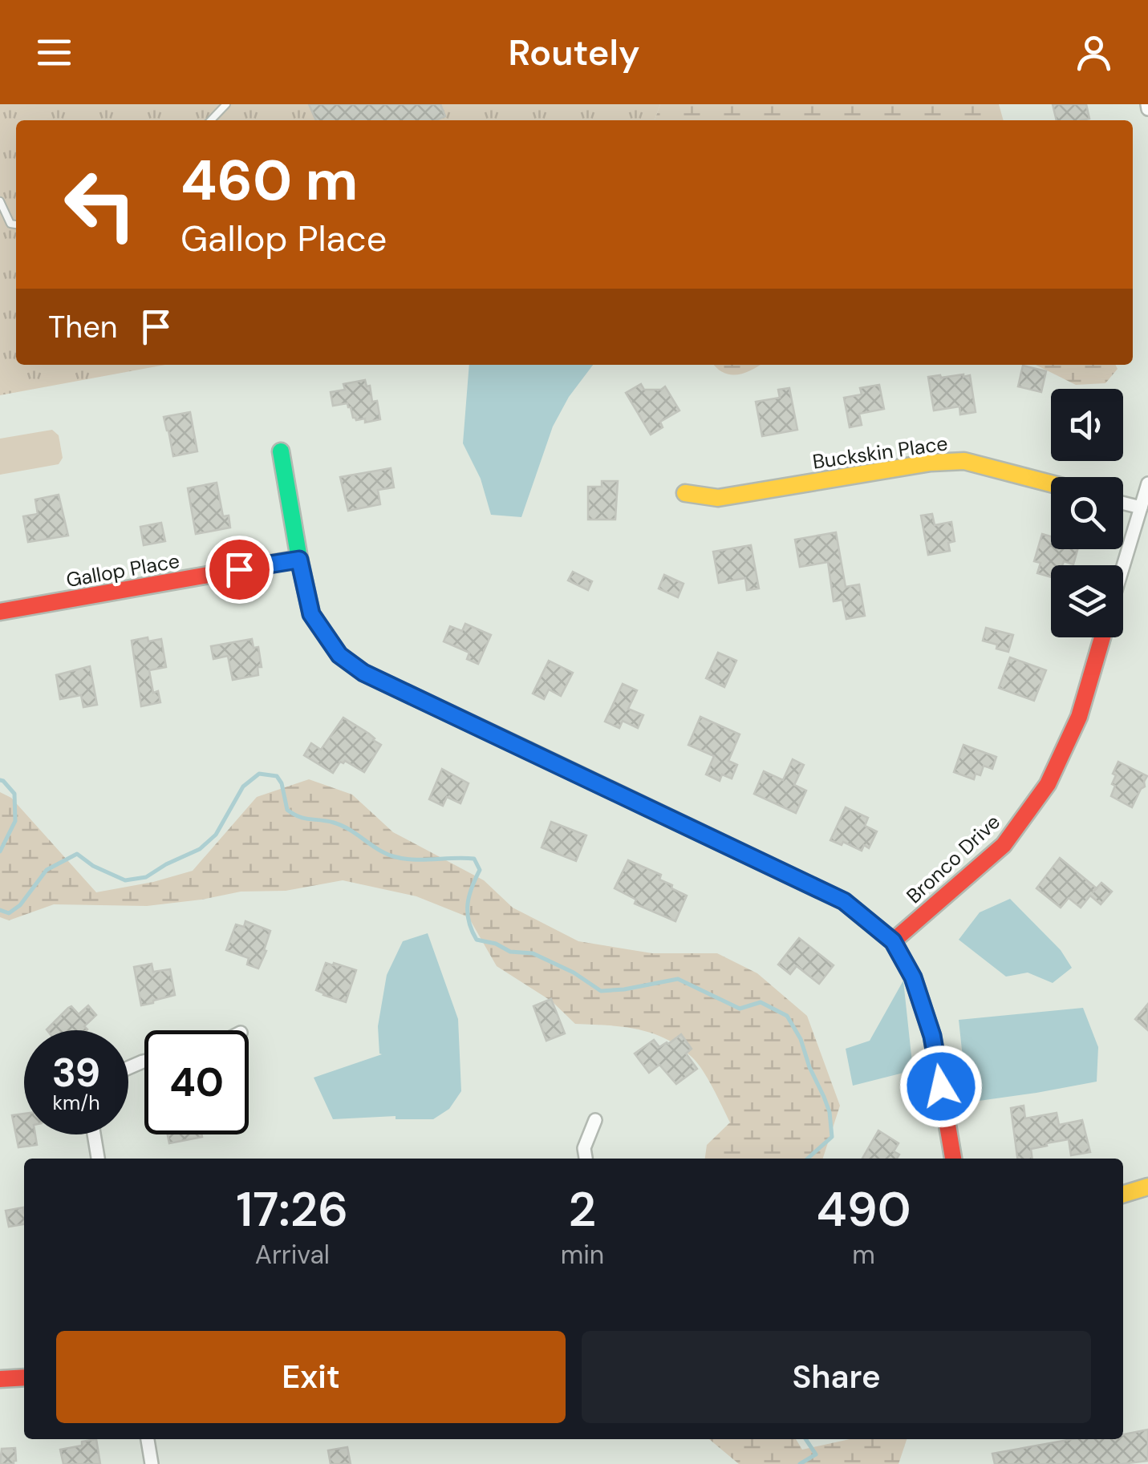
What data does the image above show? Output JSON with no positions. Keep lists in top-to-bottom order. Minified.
{"streets":{"street":["Buckskin Place","Gallop Place","Bronco Drive"]},"page":{"header":"Routely","turn":["460 m","Gallop Place"],"then":"Then","speed":"39 km/h","limit":"40","eta":["17:26","Arrival","2","min","490","m"],"buttons":["Exit","Share"]}}
